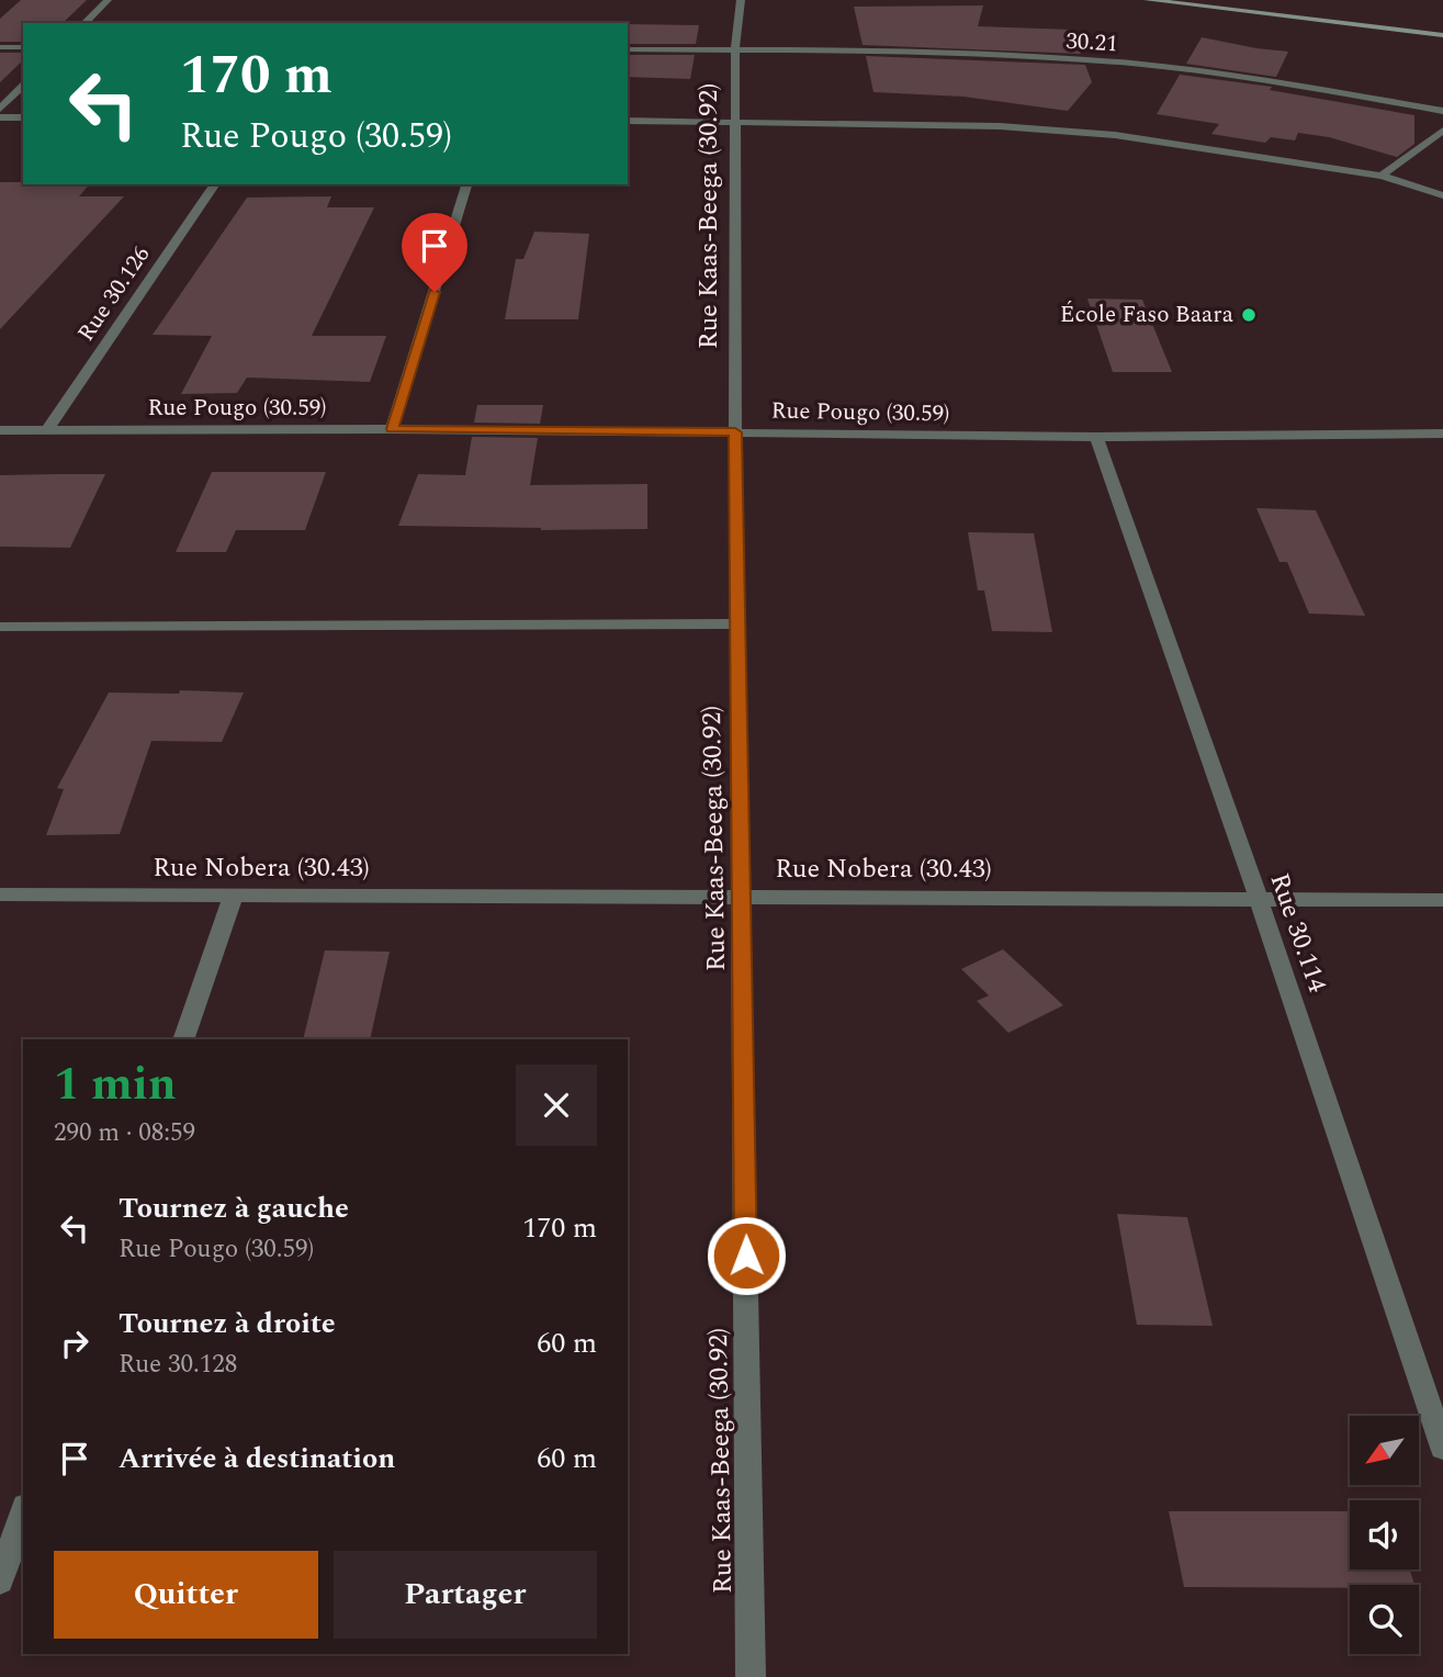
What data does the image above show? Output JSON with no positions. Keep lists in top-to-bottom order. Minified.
{"streets":{"street":["30.21","Rue Kaas-Beega (30.92)","Rue 30.126","Rue Pougo (30.59)","Rue Nobera (30.43)","Rue 30.114"]},"crossings":[["30.21","Rue Kaas-Beega (30.92)"],["Rue Kaas-Beega (30.92)","Rue Pougo (30.59)"],["Rue Kaas-Beega (30.92)","Rue Nobera (30.43)"],["Rue 30.126","Rue Pougo (30.59)"],["Rue Pougo (30.59)","Rue 30.114"],["Rue Nobera (30.43)","Rue 30.114"]],"places":["École Faso Baara"],"north":"bottom left","page":{"turn":["170 m","Rue Pougo (30.59)"],"heading":["1 min","290 m · 08:59"],"list":[{"name":"Tournez à gauche","note":"Rue Pougo (30.59)","value":"170 m"},{"name":"Tournez à droite","note":"Rue 30.128","value":"60 m"},{"name":"Arrivée à destination","value":"60 m"}],"buttons":["Quitter","Partager"]}}
